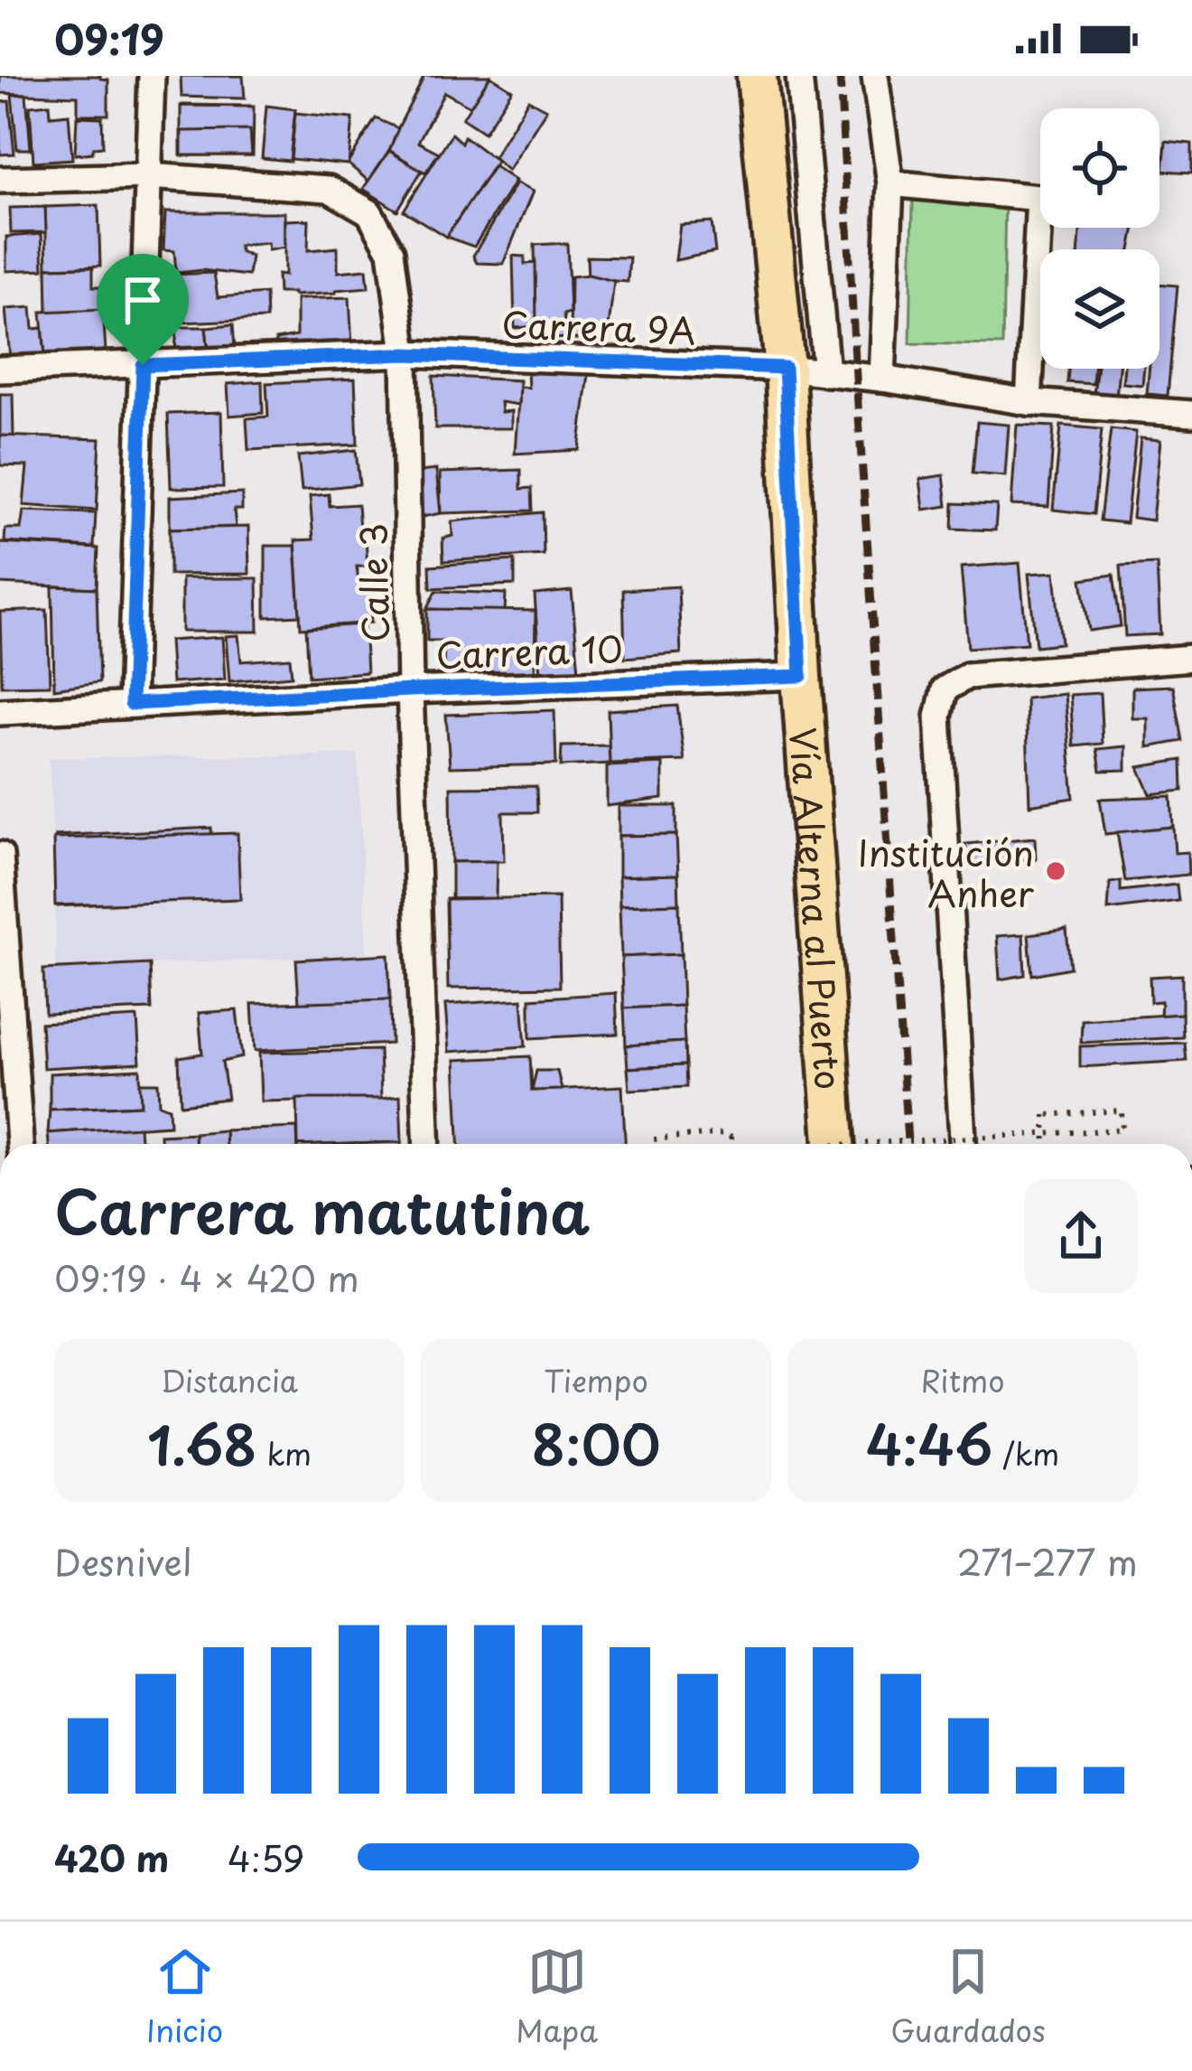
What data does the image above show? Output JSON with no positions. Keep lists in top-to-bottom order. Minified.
{"streets":{"main road":["Vía Alterna al Puerto"],"street":["Carrera 9A","Calle 3","Carrera 10"]},"crossings":[["Carrera 9A","Calle 3"],["Carrera 9A","Vía Alterna al Puerto"],["Calle 3","Carrera 10"],["Carrera 10","Vía Alterna al Puerto"]],"places":["Institución Anher"],"page":{"status":"09:19","heading":["Carrera matutina","09:19 · 4 × 420 m"],"stats":[["Distancia","1.68 km"],["Tiempo","8:00"],["Ritmo","4:46 /km"]],"chart":["Desnivel","271–277 m"],"list":[{"name":"420 m","note":"4:59"}],"tabs":["Inicio","Mapa","Guardados"]}}
